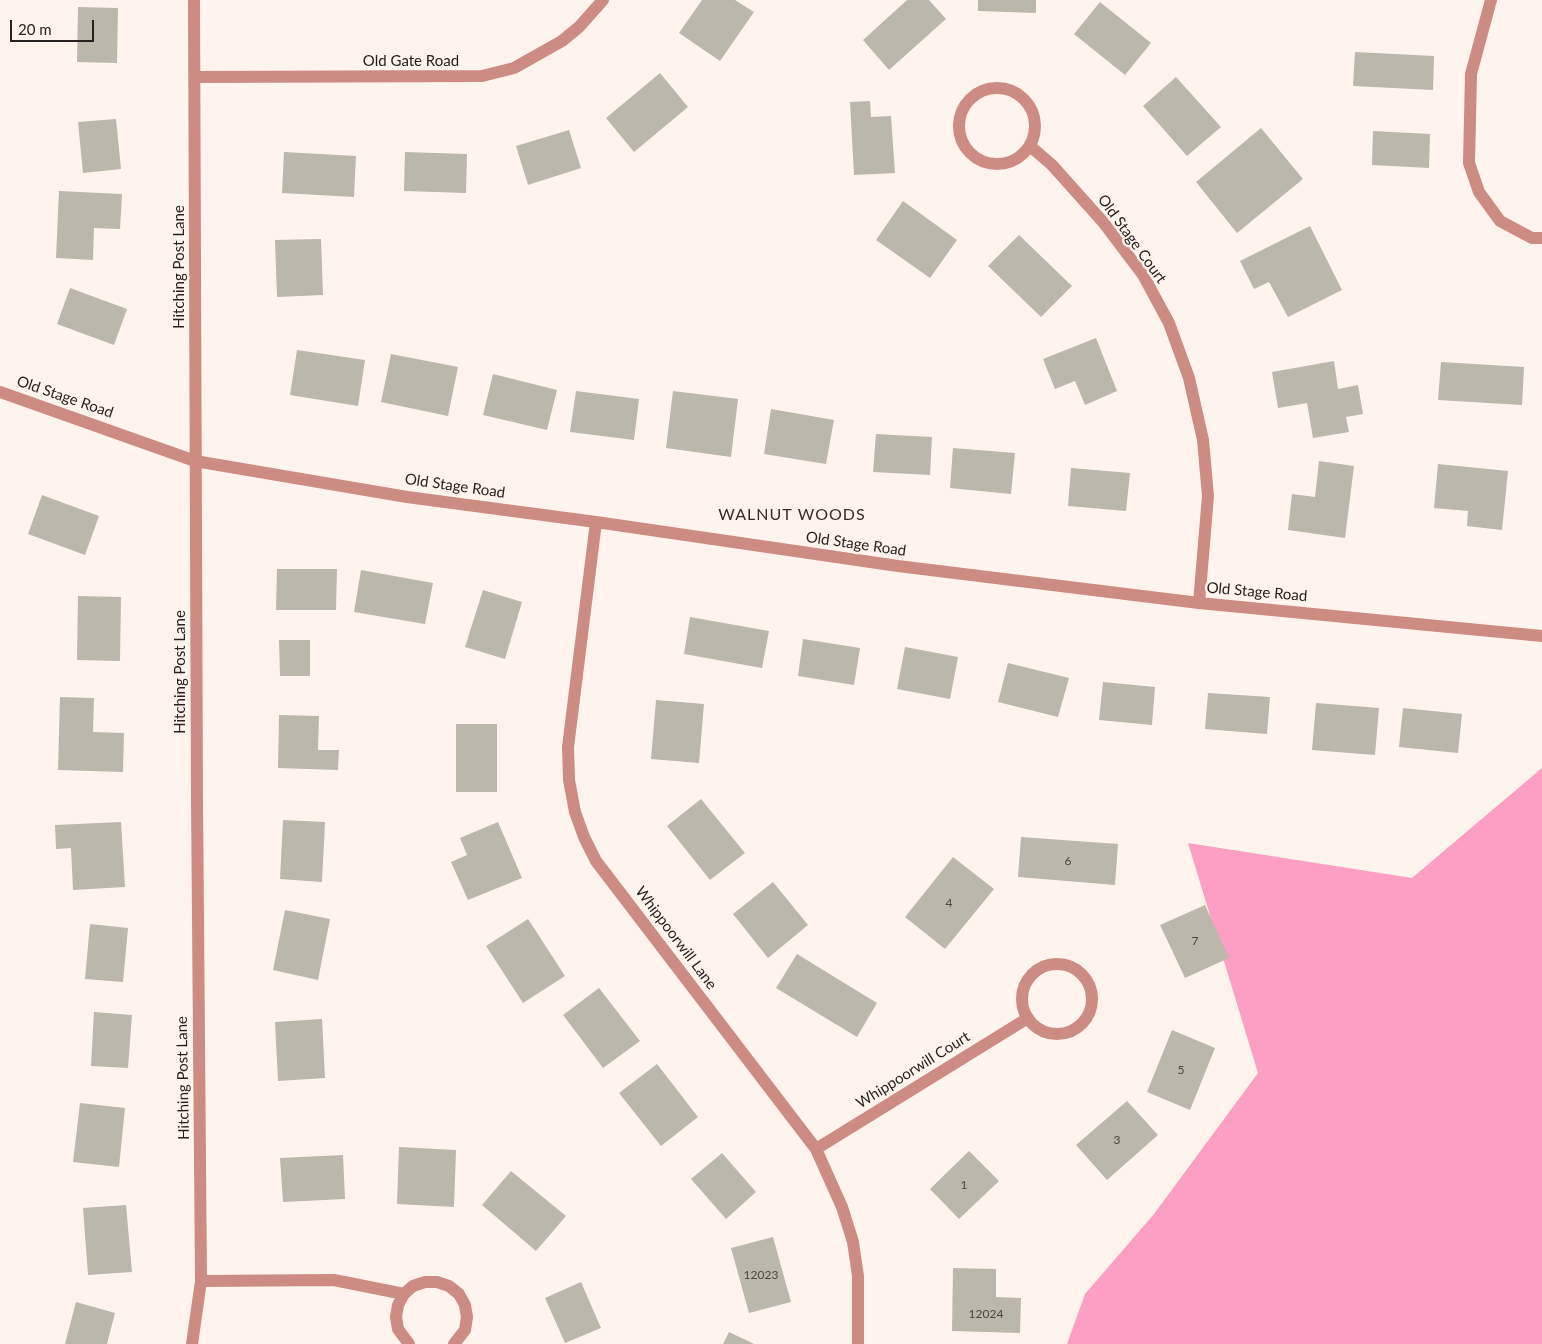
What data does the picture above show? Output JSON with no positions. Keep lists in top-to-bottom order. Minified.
{"streets":{"street":["Old Gate Road","Old Stage Court","Hitching Post Lane","Old Stage Road","Whippoorwill Lane","Whippoorwill Court"]},"crossings":[["Old Gate Road","Hitching Post Lane"],["Old Stage Court","Old Stage Road"],["Hitching Post Lane","Old Stage Road"],["Old Stage Road","Whippoorwill Lane"],["Whippoorwill Lane","Whippoorwill Court"]],"districts":["WALNUT WOODS"],"house_numbers":["6","4","7","5","3","1","12023","12024"],"scale_bar":"20 m"}
